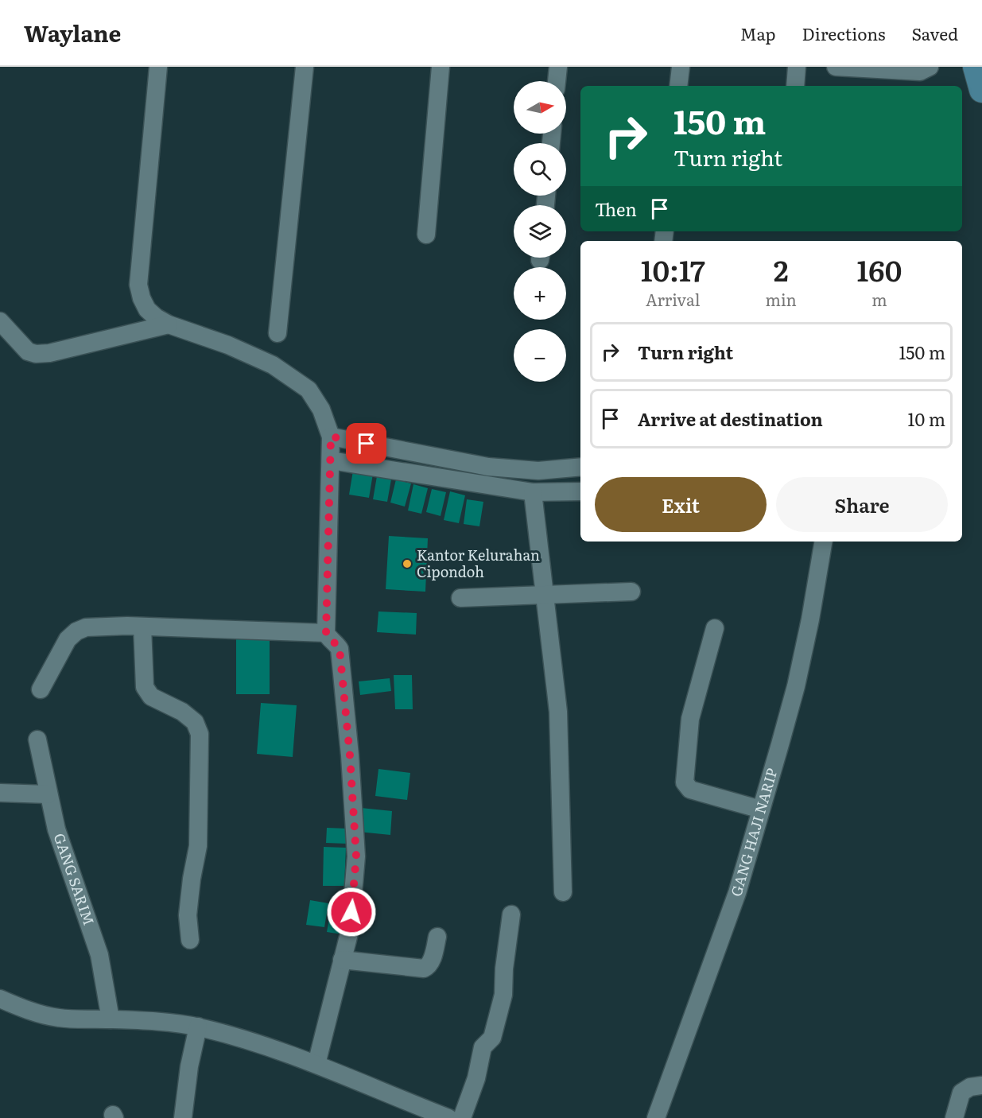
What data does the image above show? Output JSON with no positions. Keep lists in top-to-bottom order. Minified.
{"streets":{"street":["GANG HAJI NARIP","GANG SARIM"]},"places":["Kantor Kelurahan Cipondoh"],"north":"right","page":{"header":"Waylane","nav":["Map","Directions","Saved"],"map_buttons":["+","−"],"turn":["150 m","Turn right"],"then":"Then","eta":["10:17","Arrival","2","min","160","m"],"list":[{"name":"Turn right","value":"150 m"},{"name":"Arrive at destination","value":"10 m"}],"buttons":["Exit","Share"]}}
